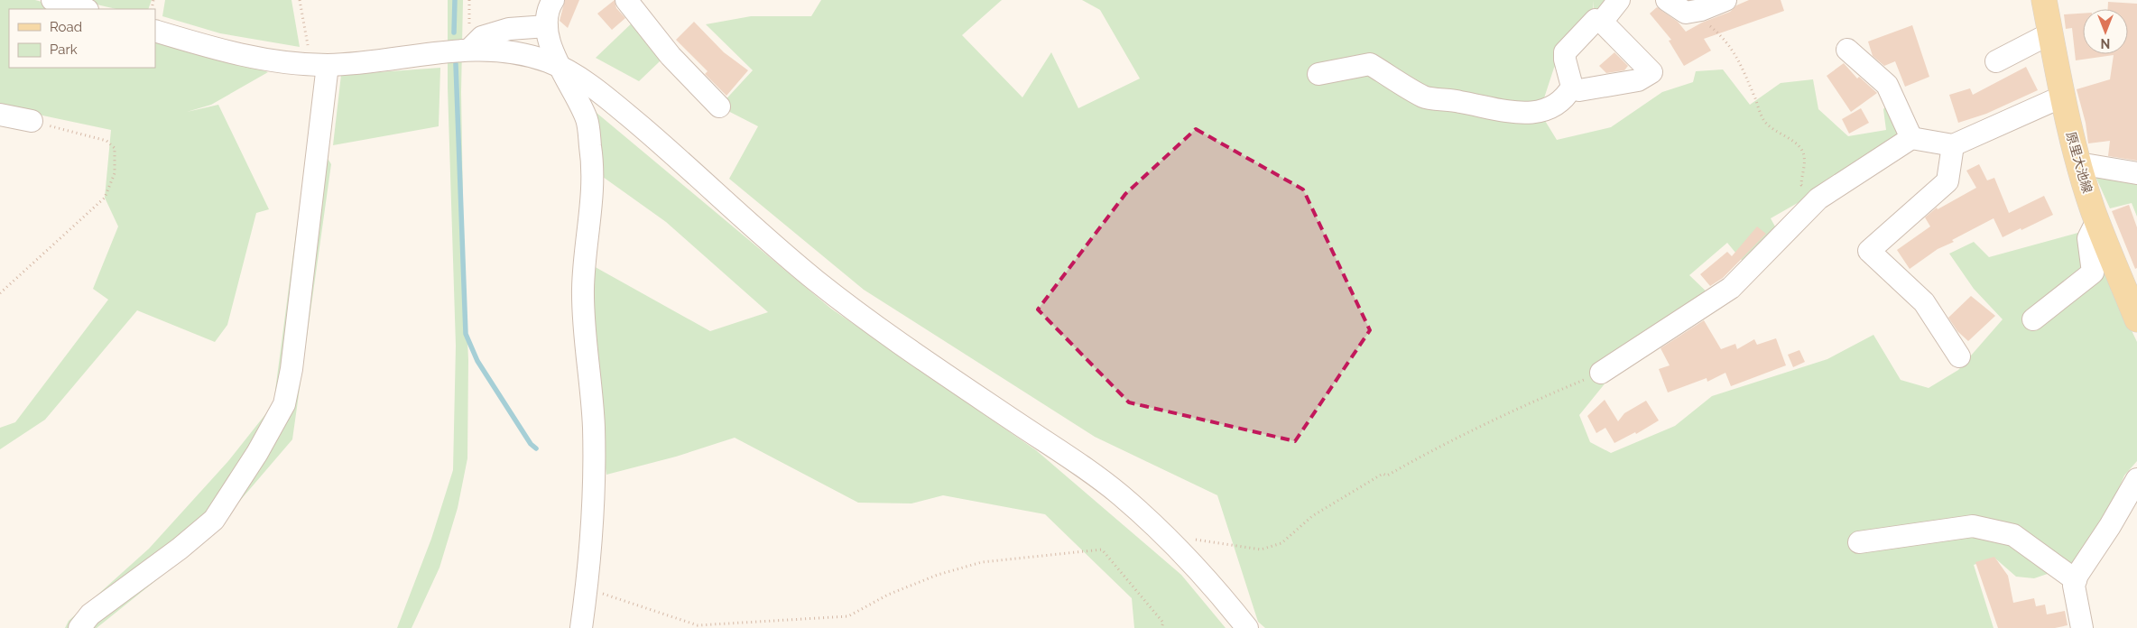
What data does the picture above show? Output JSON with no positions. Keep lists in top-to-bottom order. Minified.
{"streets":{"main road":["原里大池線"]},"legend":["Road","Park"],"north":"bottom"}
